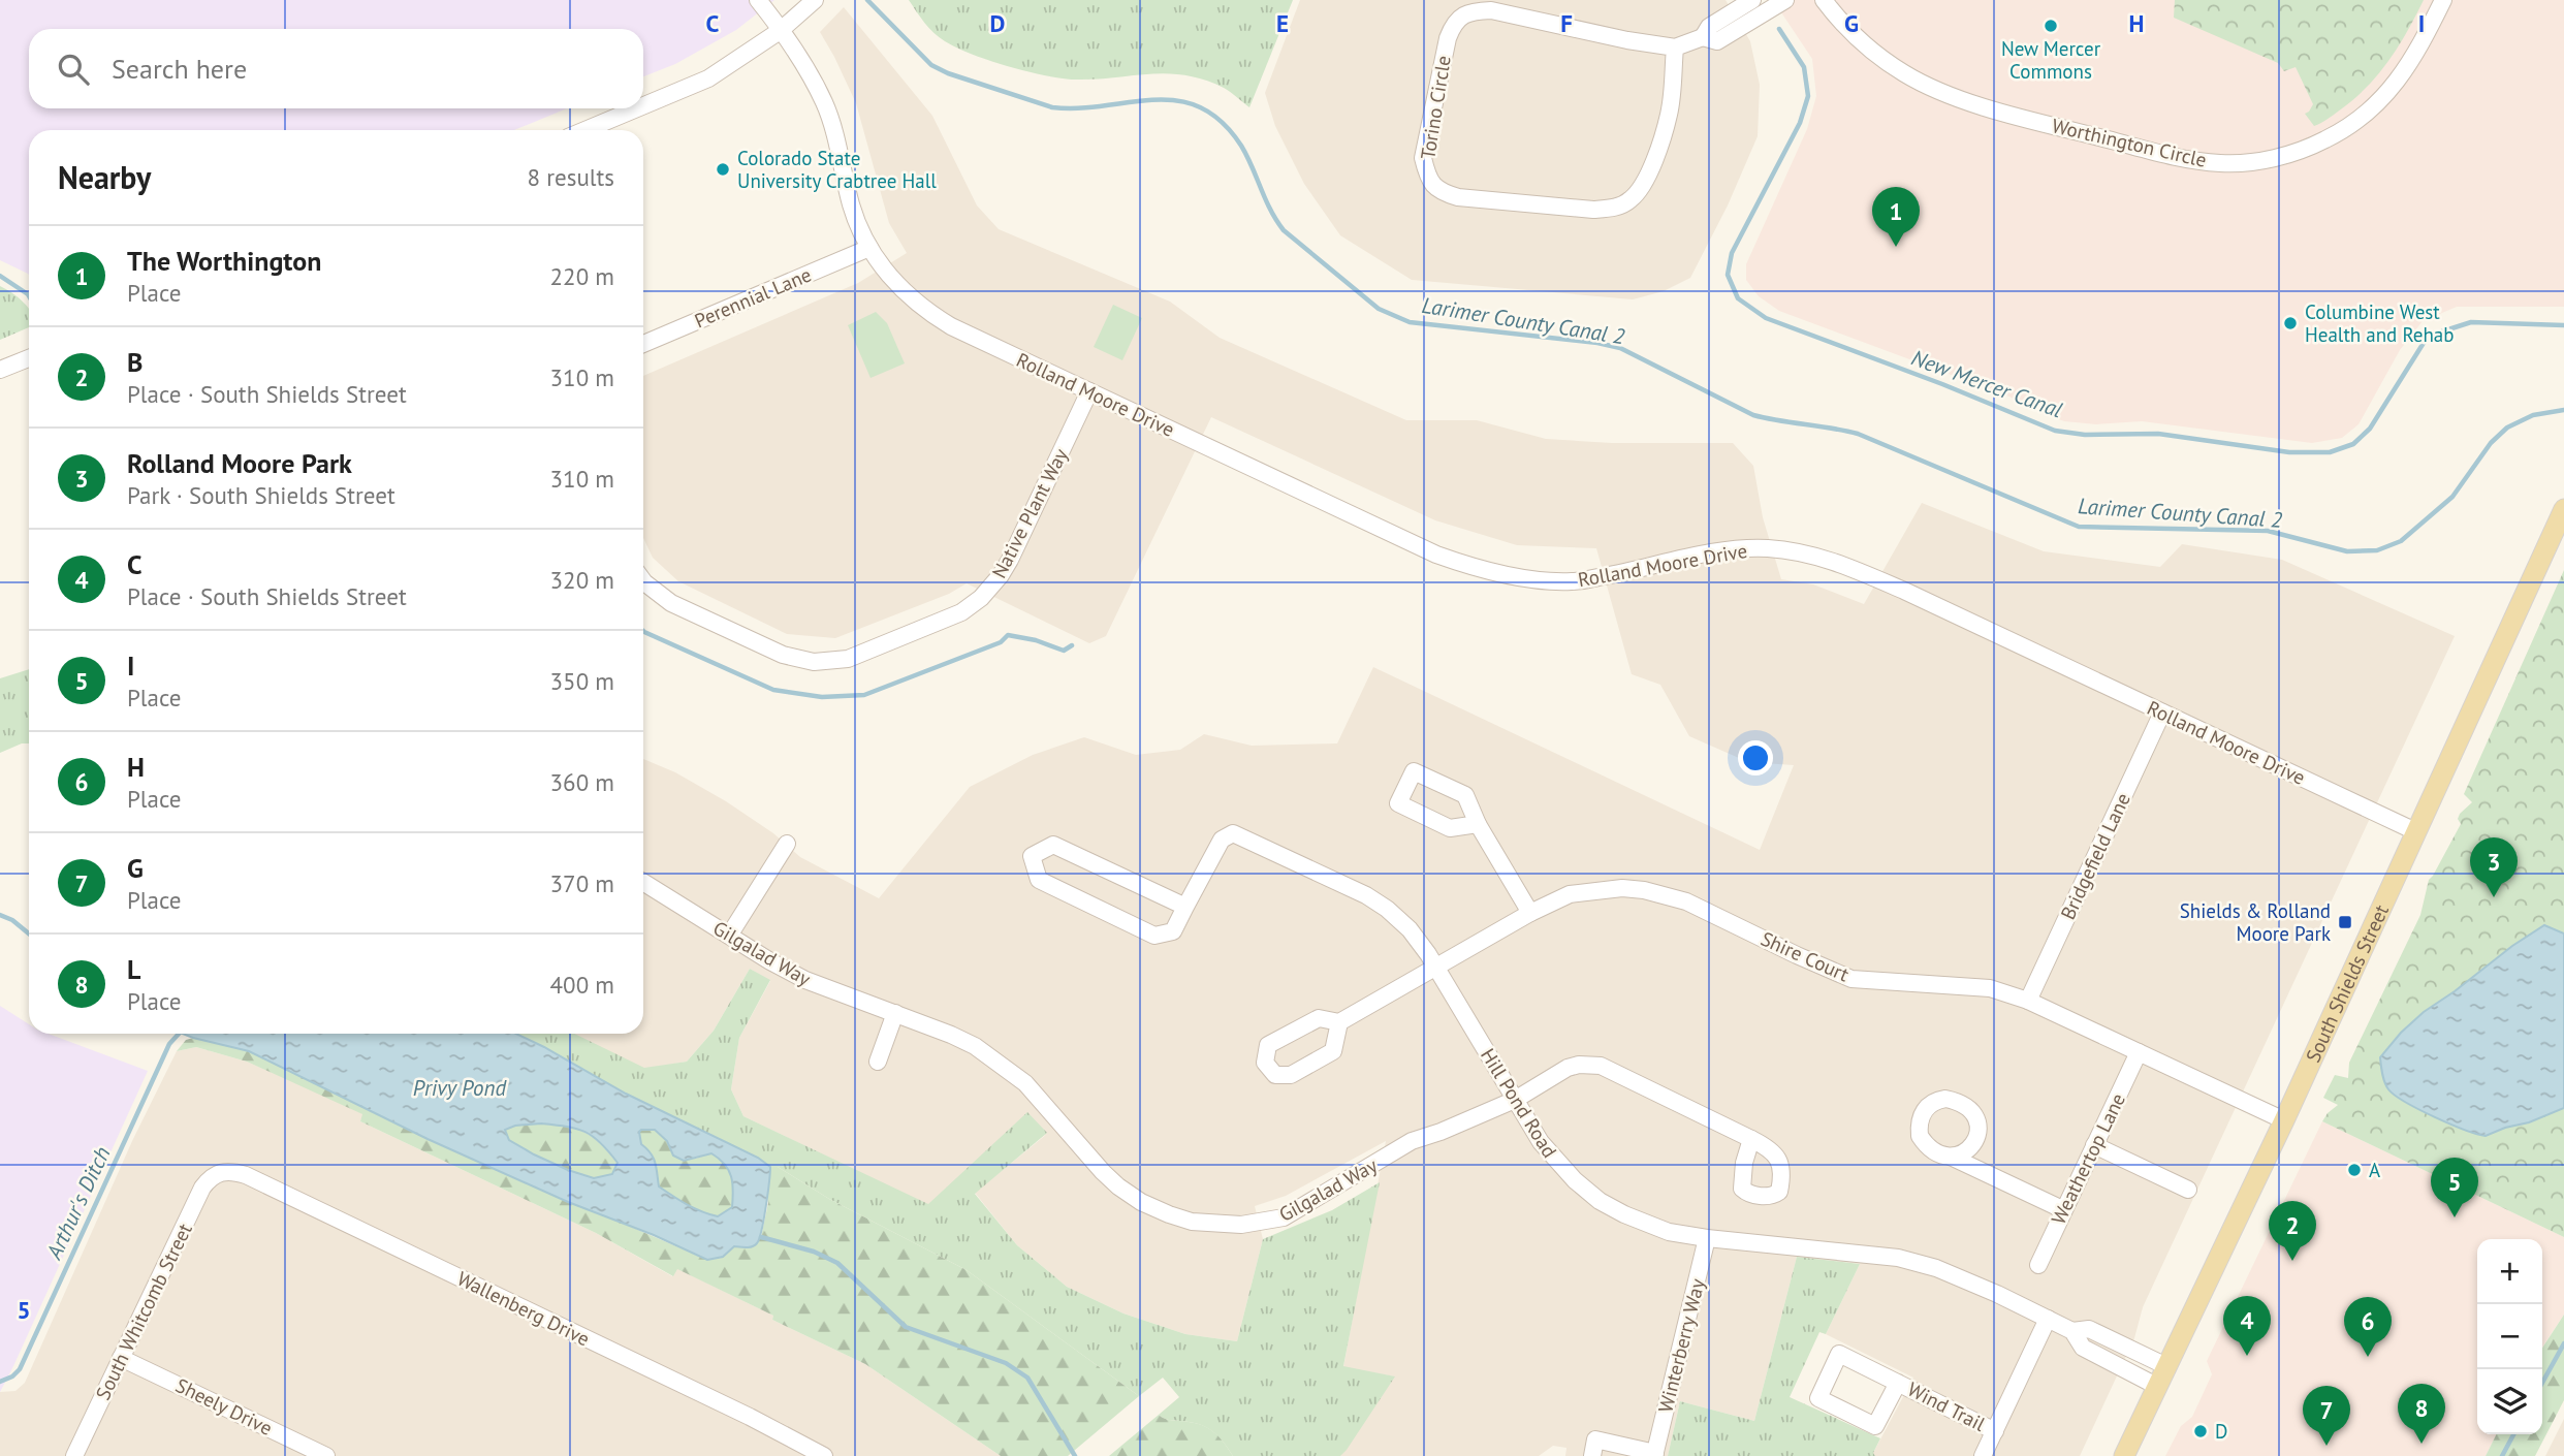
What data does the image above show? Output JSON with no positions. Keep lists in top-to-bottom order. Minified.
{"streets":{"main road":["South Shields Street"],"street":["Torino Circle","Worthington Circle","Perennial Lane","Rolland Moore Drive","Native Plant Way","Bridgefield Lane","Gilgalad Way","Shire Court","Hill Pond Road","Weathertop Lane","Wallenberg Drive","South Whitcomb Street","Winterberry Way","Sheely Drive","Wind Trail"]},"crossings":[["Perennial Lane","Rolland Moore Drive"],["Rolland Moore Drive","Native Plant Way"],["Rolland Moore Drive","Bridgefield Lane"],["Rolland Moore Drive","South Shields Street"],["Bridgefield Lane","Shire Court"],["Gilgalad Way","Hill Pond Road"],["Shire Court","South Shields Street"],["Shire Court","Hill Pond Road"],["Shire Court","Weathertop Lane"],["South Shields Street","Hill Pond Road"],["Hill Pond Road","Winterberry Way"],["Wallenberg Drive","South Whitcomb Street"],["South Whitcomb Street","Sheely Drive"]],"water":["Larimer County Canal 2","New Mercer Canal","Privy Pond","Arthur's Ditch"],"places":{"other":["New Mercer Commons","Colorado State University Crabtree Hall","Columbine West Health and Rehab","A","D"],"transit":["Shields & Rolland Moore Park"]},"page":{"search":"Search here","heading":["Nearby","8 results"],"pins":["1","3","5","2","4","6","8","7"],"list":[{"mark":"1","name":"The Worthington","note":"Place","value":"220 m"},{"mark":"2","name":"B","note":"Place · South Shields Street","value":"310 m"},{"mark":"3","name":"Rolland Moore Park","note":"Park · South Shields Street","value":"310 m"},{"mark":"4","name":"C","note":"Place · South Shields Street","value":"320 m"},{"mark":"5","name":"I","note":"Place","value":"350 m"},{"mark":"6","name":"H","note":"Place","value":"360 m"},{"mark":"7","name":"G","note":"Place","value":"370 m"},{"mark":"8","name":"L","note":"Place","value":"400 m"}],"map_buttons":["+","−"]},"grid":{"columns":["C","D","E","F","G","H","I"],"rows":["5"]}}
